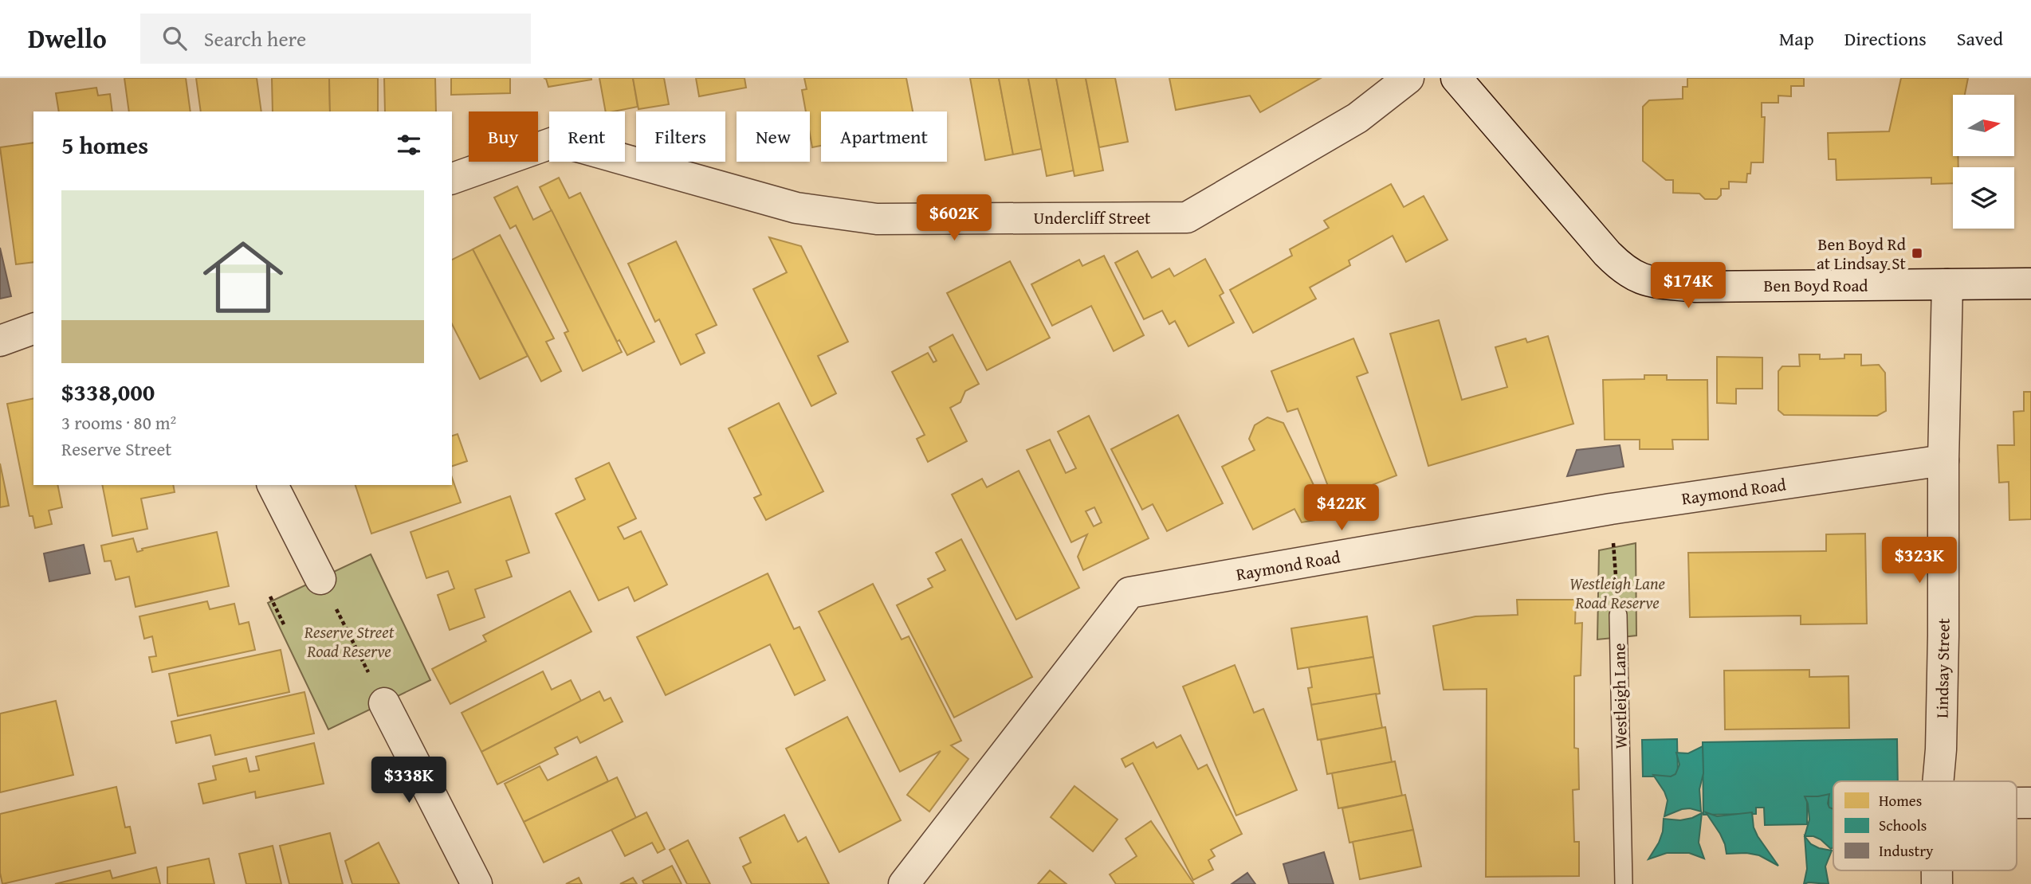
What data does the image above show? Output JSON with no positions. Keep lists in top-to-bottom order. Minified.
{"streets":{"street":["Undercliff Street","Ben Boyd Road","Raymond Road","Lindsay Street"],"lane":["Westleigh Lane"]},"crossings":[["Ben Boyd Road","Lindsay Street"],["Raymond Road","Lindsay Street"]],"parks":["Westleigh Lane Road Reserve","Reserve Street Road Reserve"],"places":{"transit":["Ben Boyd Rd at Lindsay St"]},"legend":["Homes","Schools","Industry"],"north":"right","page":{"header":"Dwello","search":"Search here","nav":["Map","Directions","Saved"],"chip":["Buy","Rent","Filters","New","Apartment"],"heading":"5 homes","list":[{"name":"$338,000","note":"3 rooms · 80 m² · Reserve Street"}],"price":["$602K","$174K","$422K","$323K","$338K"]}}
